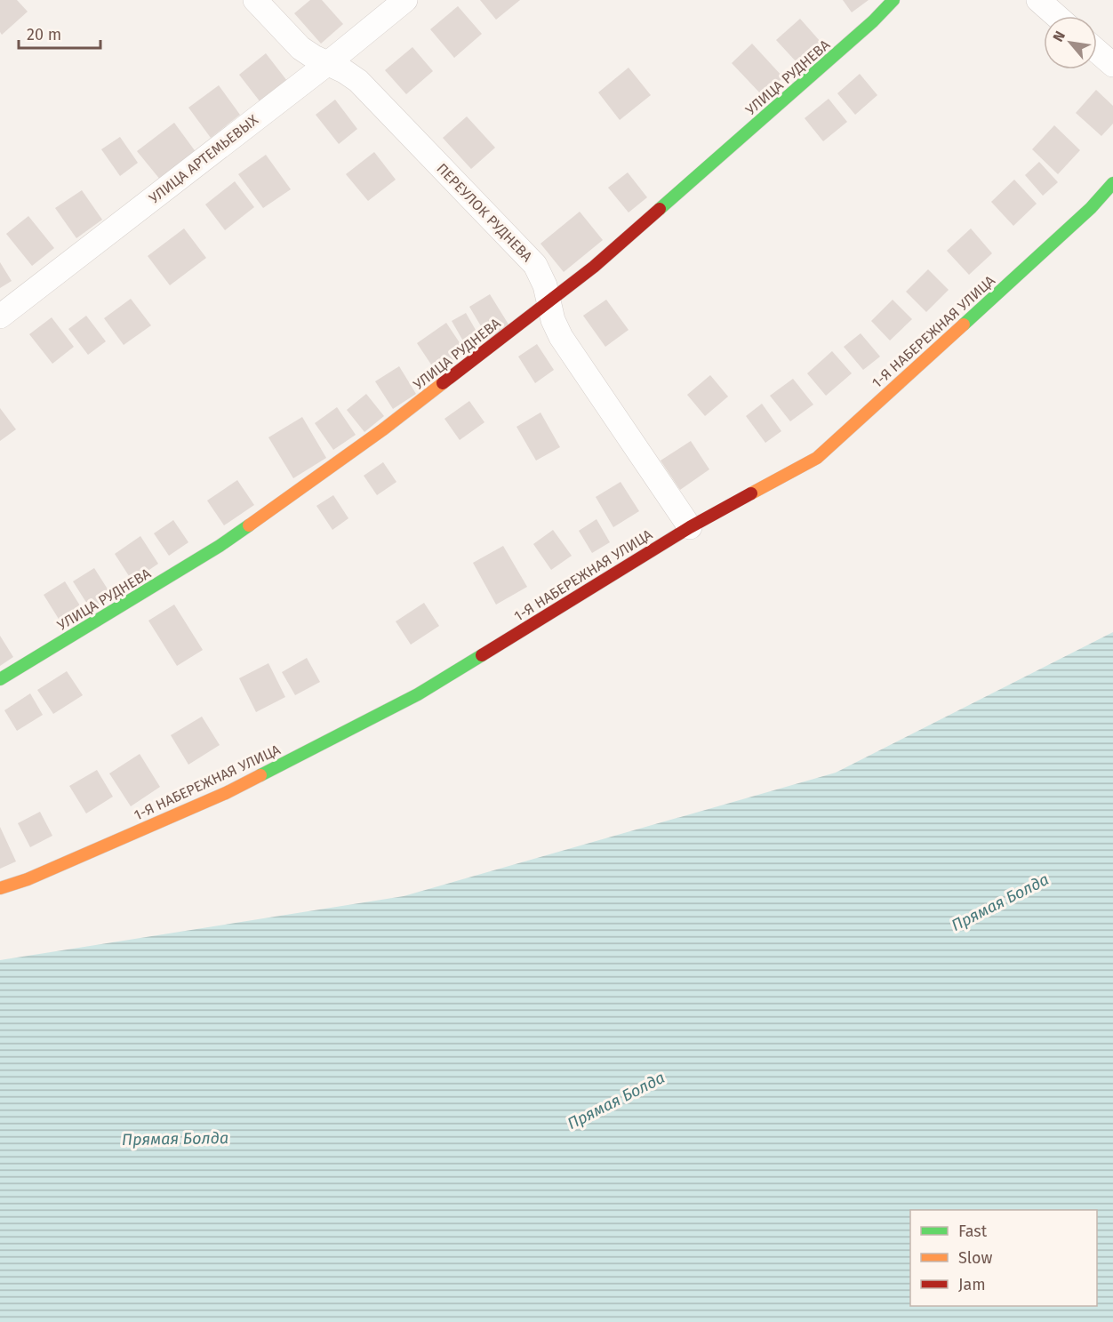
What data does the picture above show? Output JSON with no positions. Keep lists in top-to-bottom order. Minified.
{"streets":{"street":["УЛИЦА РУДНЕВА","УЛИЦА АРТЕМЬЕВЫХ","ПЕРЕУЛОК РУДНЕВА","1-Я НАБЕРЕЖНАЯ УЛИЦА"]},"crossings":[["УЛИЦА РУДНЕВА","ПЕРЕУЛОК РУДНЕВА"],["УЛИЦА АРТЕМЬЕВЫХ","ПЕРЕУЛОК РУДНЕВА"],["ПЕРЕУЛОК РУДНЕВА","1-Я НАБЕРЕЖНАЯ УЛИЦА"]],"water":["Прямая Болда"],"legend":["Fast","Slow","Jam"],"scale_bar":"20 m","north":"top left"}
